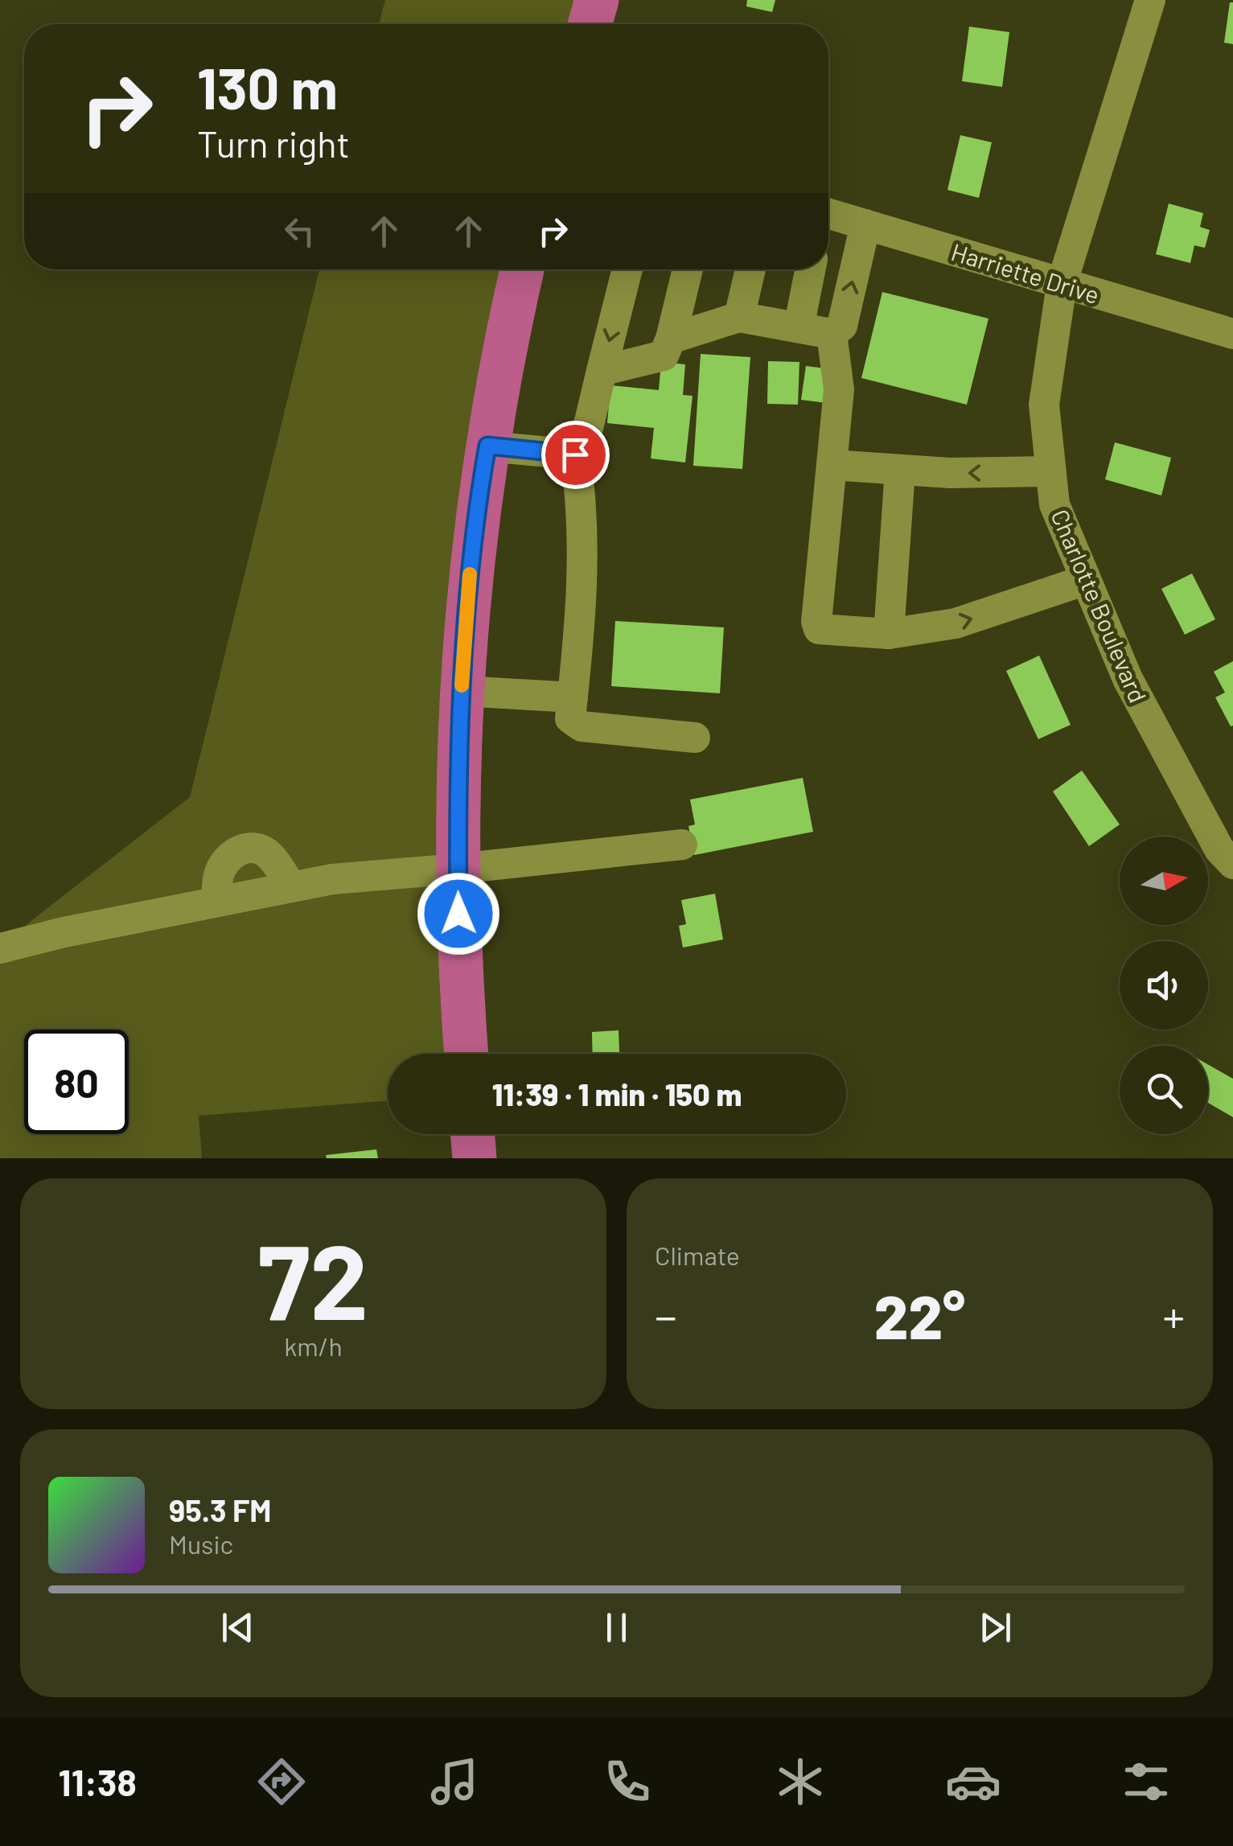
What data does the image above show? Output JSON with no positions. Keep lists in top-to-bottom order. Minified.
{"streets":{"street":["Harriette Drive","Charlotte Boulevard"]},"crossings":[["Harriette Drive","Charlotte Boulevard"]],"north":"right","page":{"turn":["130 m","Turn right"],"limit":"80","trip":"11:39 · 1 min · 150 m","tile":[["72","km/h"],"Climate"],"heat":["−","22°","+"],"song":["95.3 FM","Music"],"tabs":"11:38"}}
